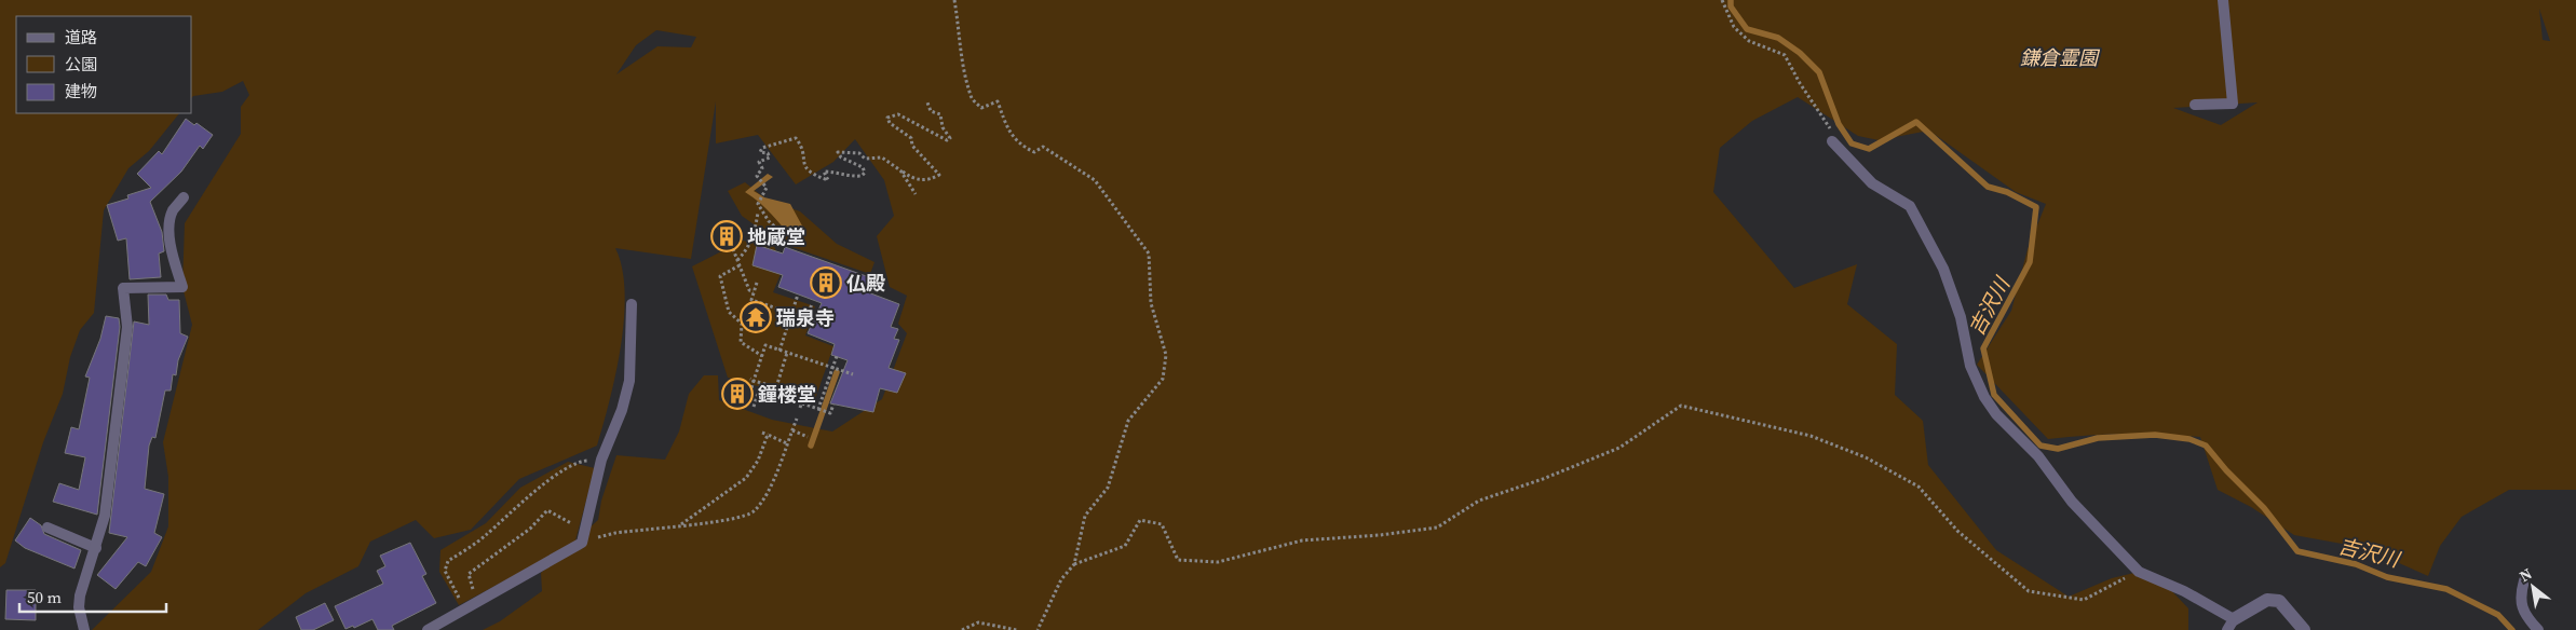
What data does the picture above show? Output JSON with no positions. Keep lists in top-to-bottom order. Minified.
{"water":["吉沢川"],"parks":["鎌倉霊園"],"places":{"building":["地蔵堂","仏殿","鐘楼堂"],"temple":["瑞泉寺"]},"legend":["道路","公園","建物"],"scale_bar":"50 m","north":"top left"}
